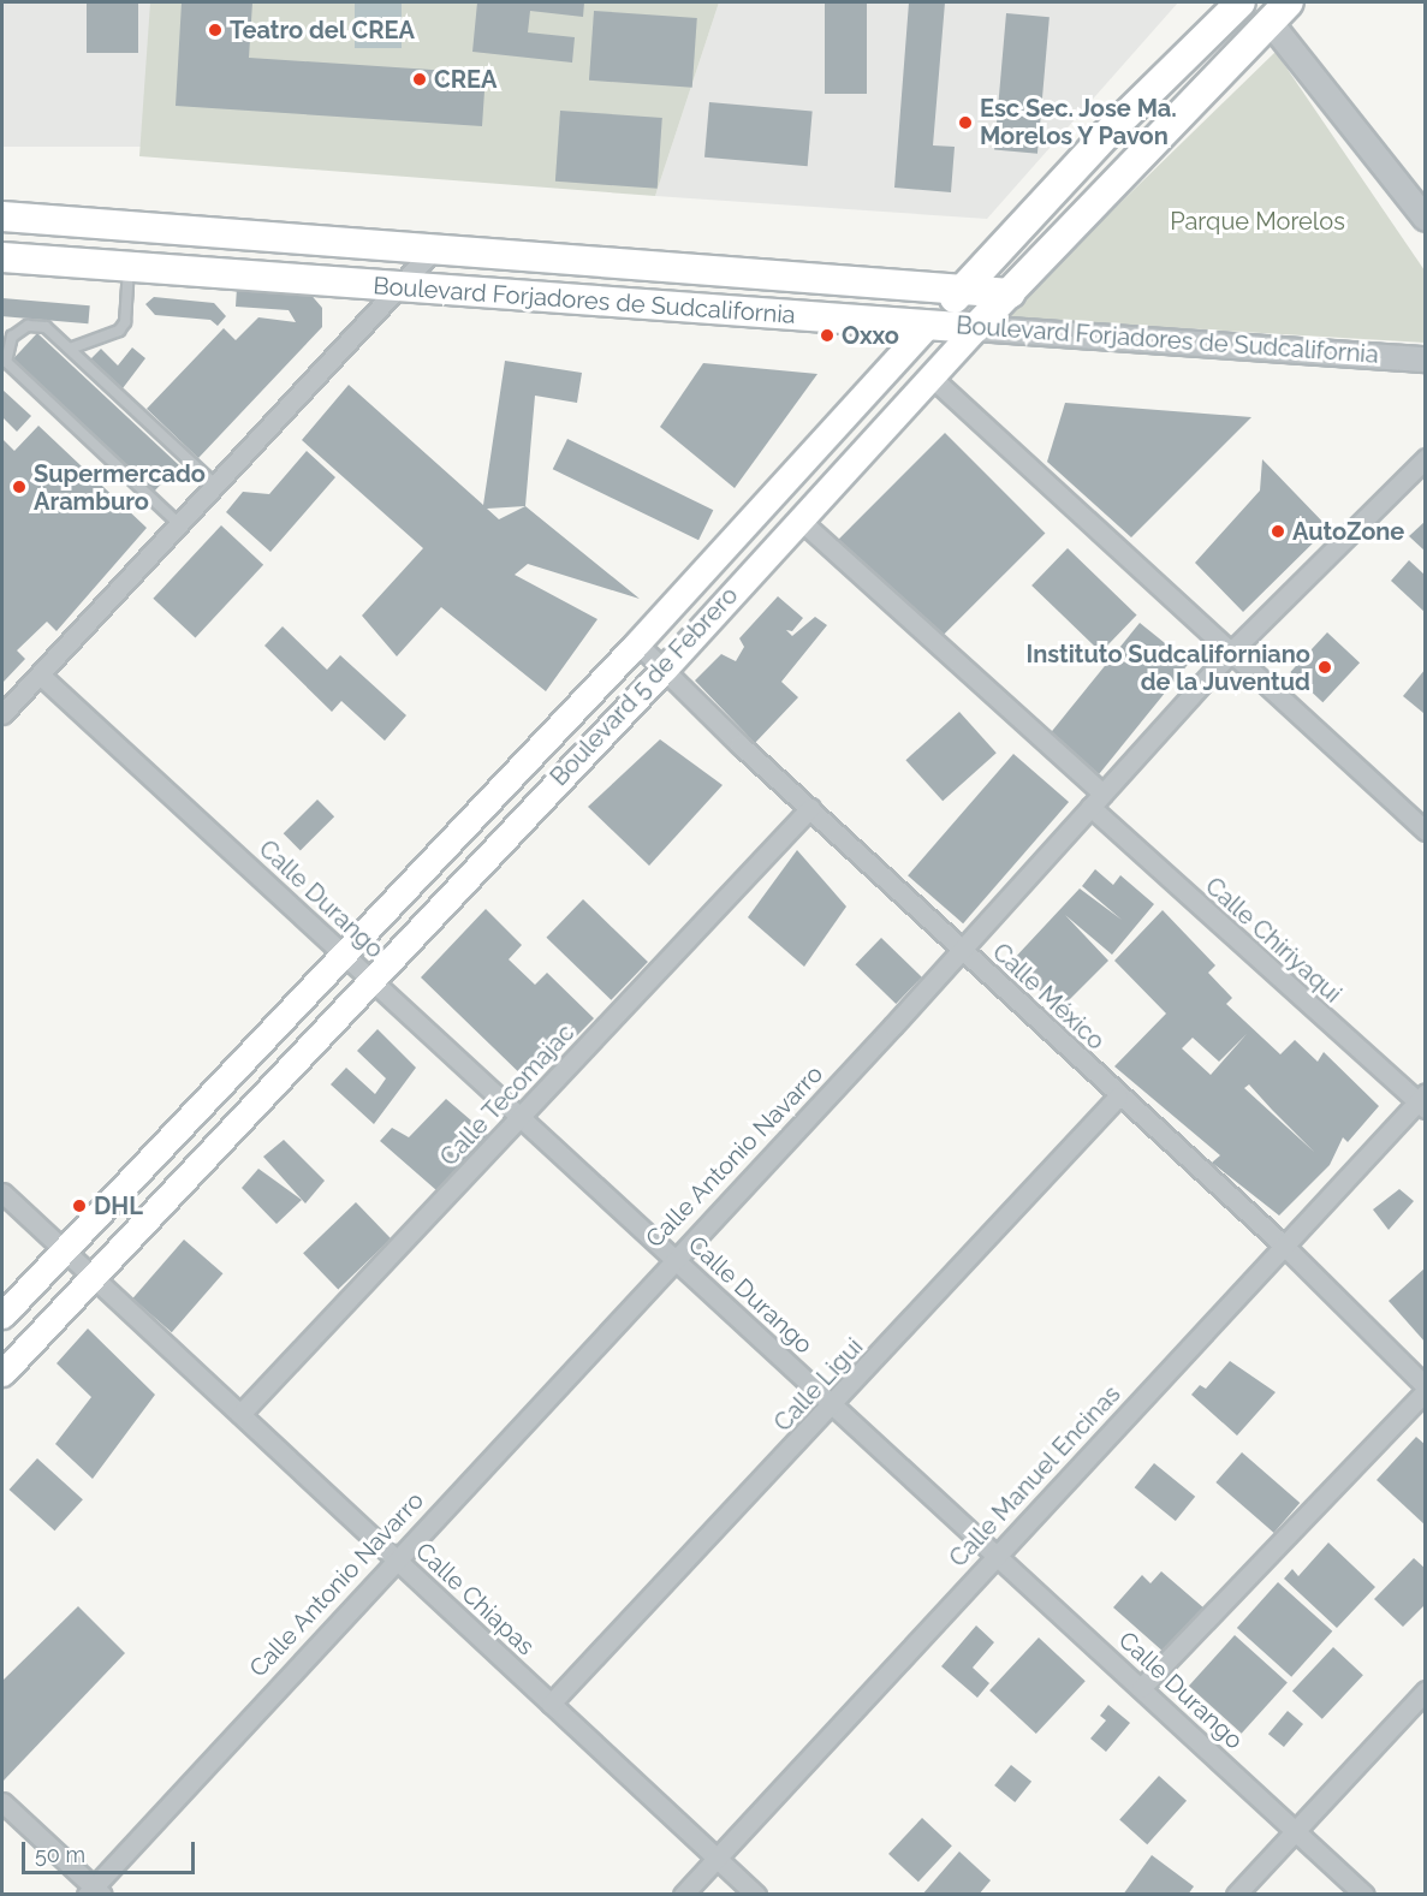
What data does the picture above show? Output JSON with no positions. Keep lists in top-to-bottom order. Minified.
{"streets":{"main road":["Boulevard Forjadores de Sudcalifornia","Boulevard 5 de Febrero"],"street":["Calle Durango","Calle Chiriyaqui","Calle México","Calle Tecomajac","Calle Antonio Navarro","Calle Ligui","Calle Manuel Encinas","Calle Chiapas"]},"crossings":[["Boulevard Forjadores de Sudcalifornia","Boulevard 5 de Febrero"],["Boulevard 5 de Febrero","Calle Durango"],["Boulevard 5 de Febrero","Calle Chiriyaqui"],["Boulevard 5 de Febrero","Calle México"],["Boulevard 5 de Febrero","Calle Chiapas"],["Calle Durango","Calle Tecomajac"],["Calle Durango","Calle Antonio Navarro"],["Calle Durango","Calle Ligui"],["Calle Durango","Calle Manuel Encinas"],["Calle Chiriyaqui","Calle Antonio Navarro"],["Calle Chiriyaqui","Calle Manuel Encinas"],["Calle México","Calle Tecomajac"],["Calle México","Calle Antonio Navarro"],["Calle México","Calle Ligui"],["Calle México","Calle Manuel Encinas"],["Calle Tecomajac","Calle Chiapas"],["Calle Antonio Navarro","Calle Chiapas"],["Calle Ligui","Calle Chiapas"],["Calle Manuel Encinas","Calle Chiapas"]],"parks":["Parque Morelos"],"places":["Teatro del CREA","CREA","Esc Sec. Jose Ma. Morelos Y Pavon","Oxxo","Supermercado Aramburo","AutoZone","Instituto Sudcaliforniano de la Juventud","DHL"],"scale_bar":"50 m"}
